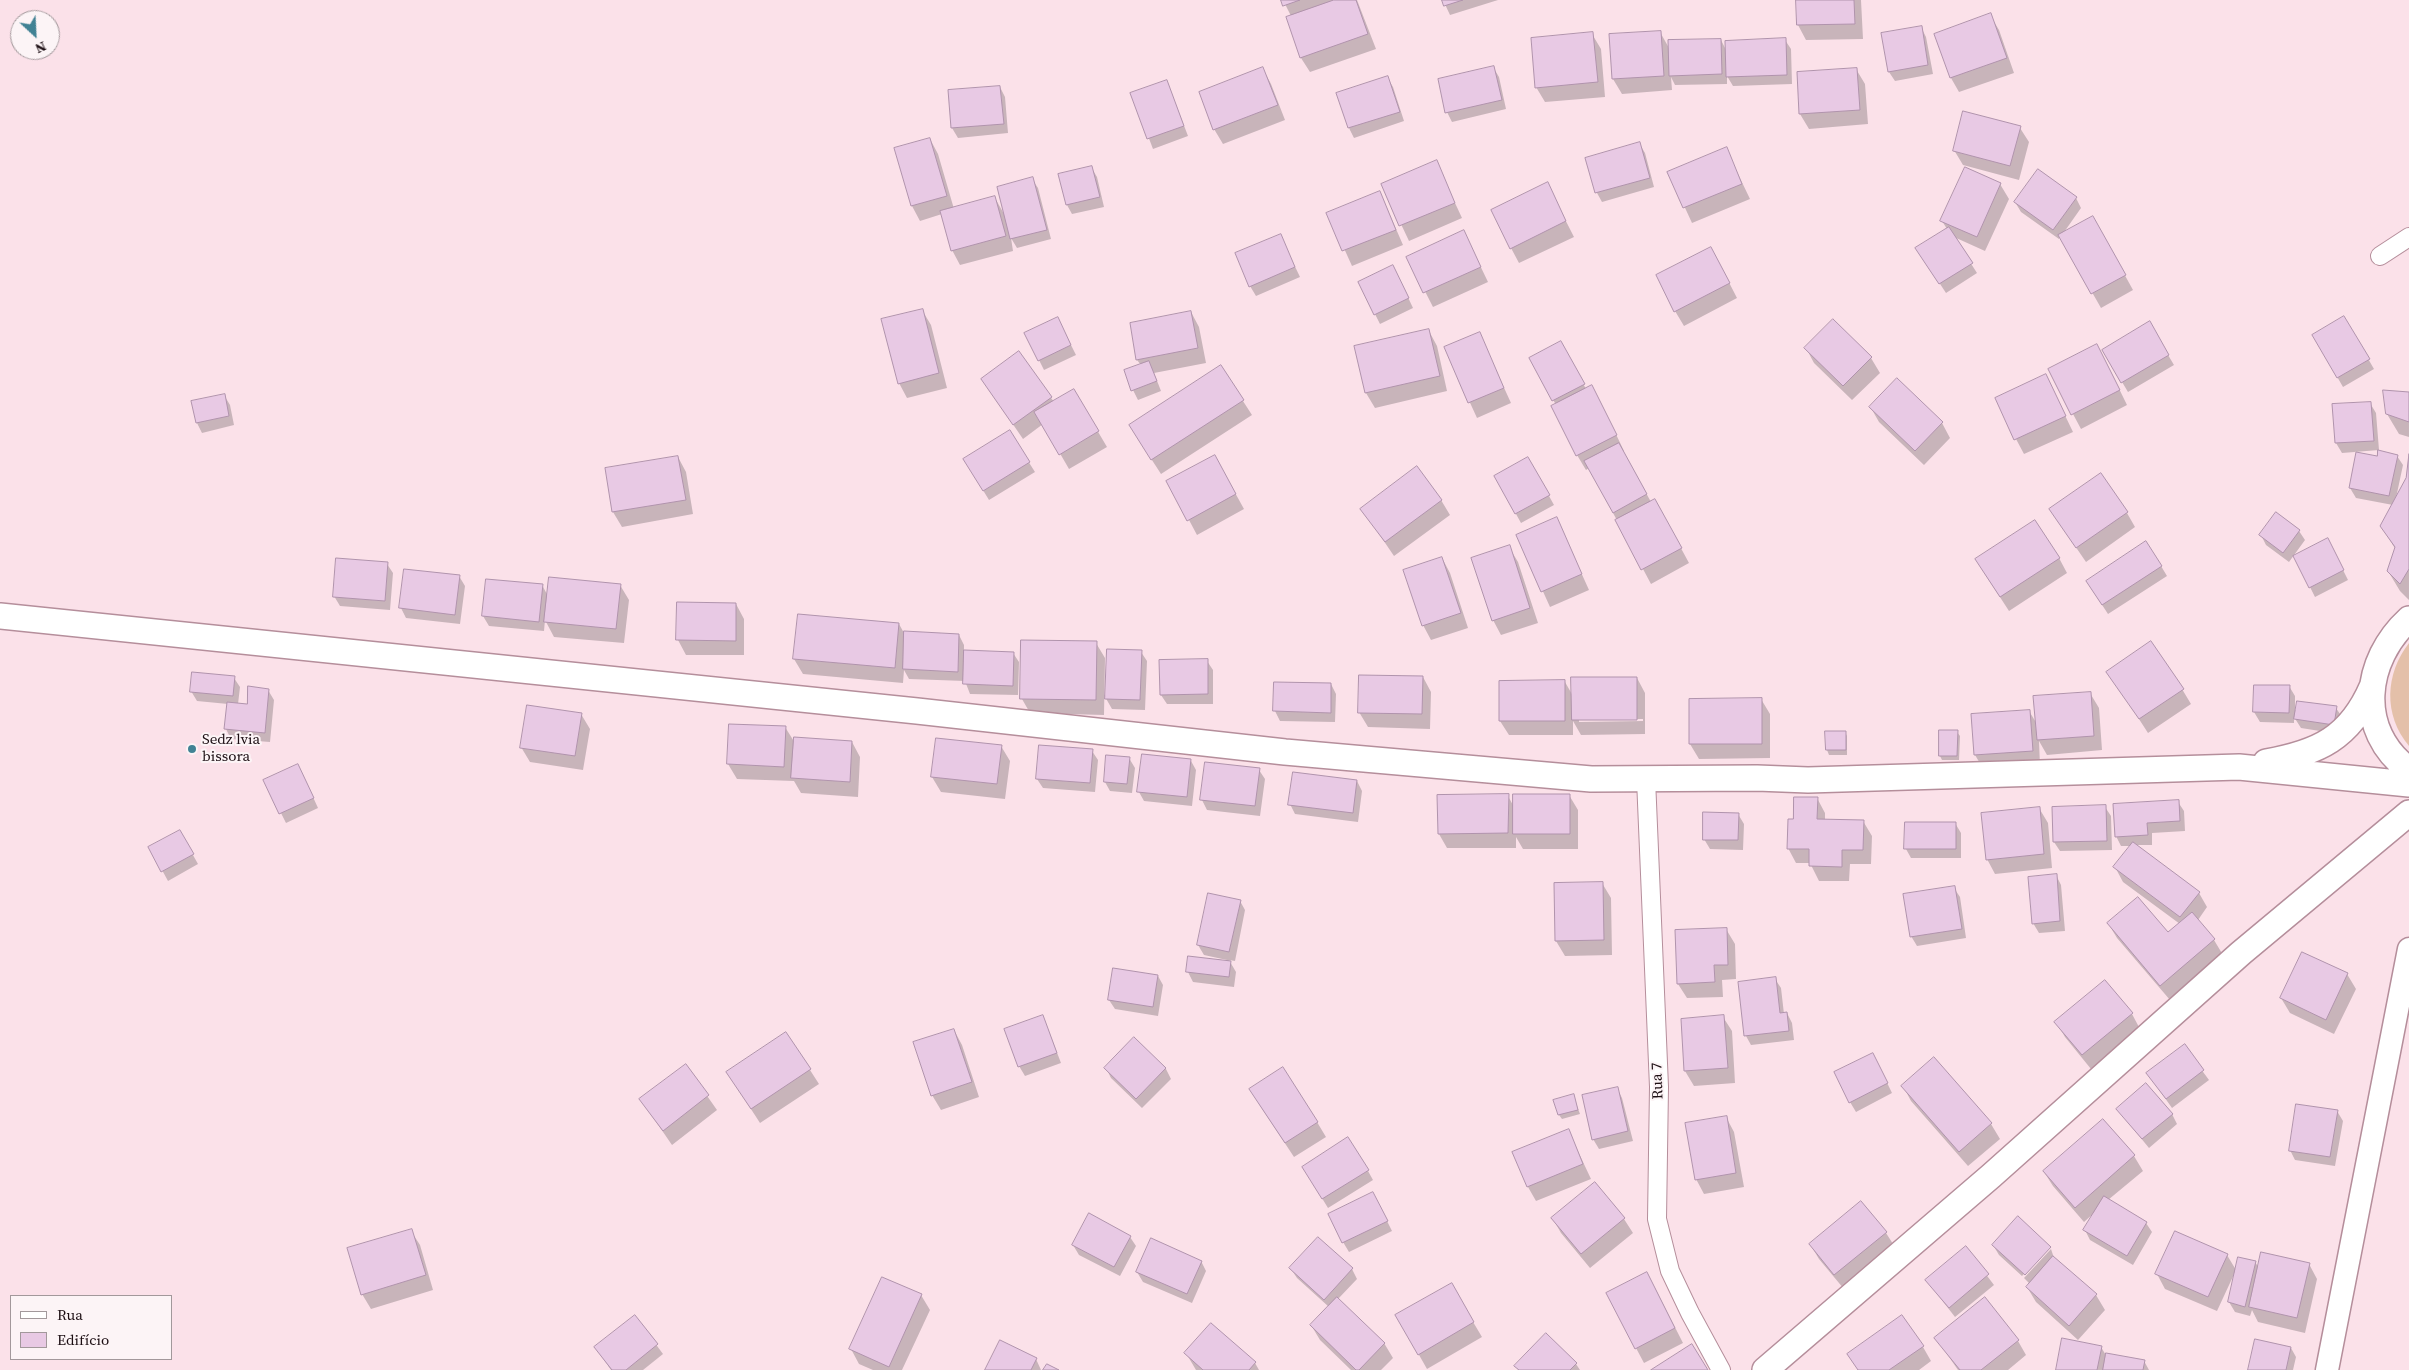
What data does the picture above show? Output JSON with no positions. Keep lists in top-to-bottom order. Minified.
{"streets":{"street":["Rua 7"]},"places":["Sedz lvia bissora"],"legend":["Rua","Edifício"],"north":"bottom right"}
